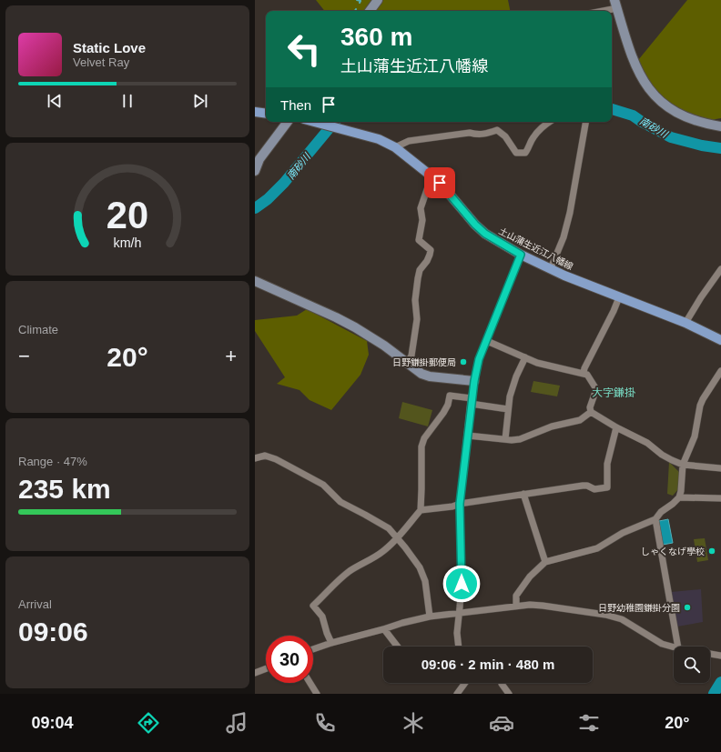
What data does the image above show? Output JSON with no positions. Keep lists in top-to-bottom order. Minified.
{"streets":{"main road":["土山蒲生近江八幡線"]},"districts":["大字鎌掛"],"water":["南砂川"],"places":["日野鎌掛郵便局","しゃくなげ學校","日野幼稚園鎌掛分園"],"page":{"turn":["360 m","土山蒲生近江八幡線"],"song":["Static Love","Velvet Ray"],"then":"Then","tile":["Climate",["Range · 47%","235 km"],["Arrival","09:06"]],"heat":["−","20°","+"],"limit":"30","trip":"09:06 · 2 min · 480 m","tabs":["09:04","20°"],"gauge":["20","km/h"]}}
